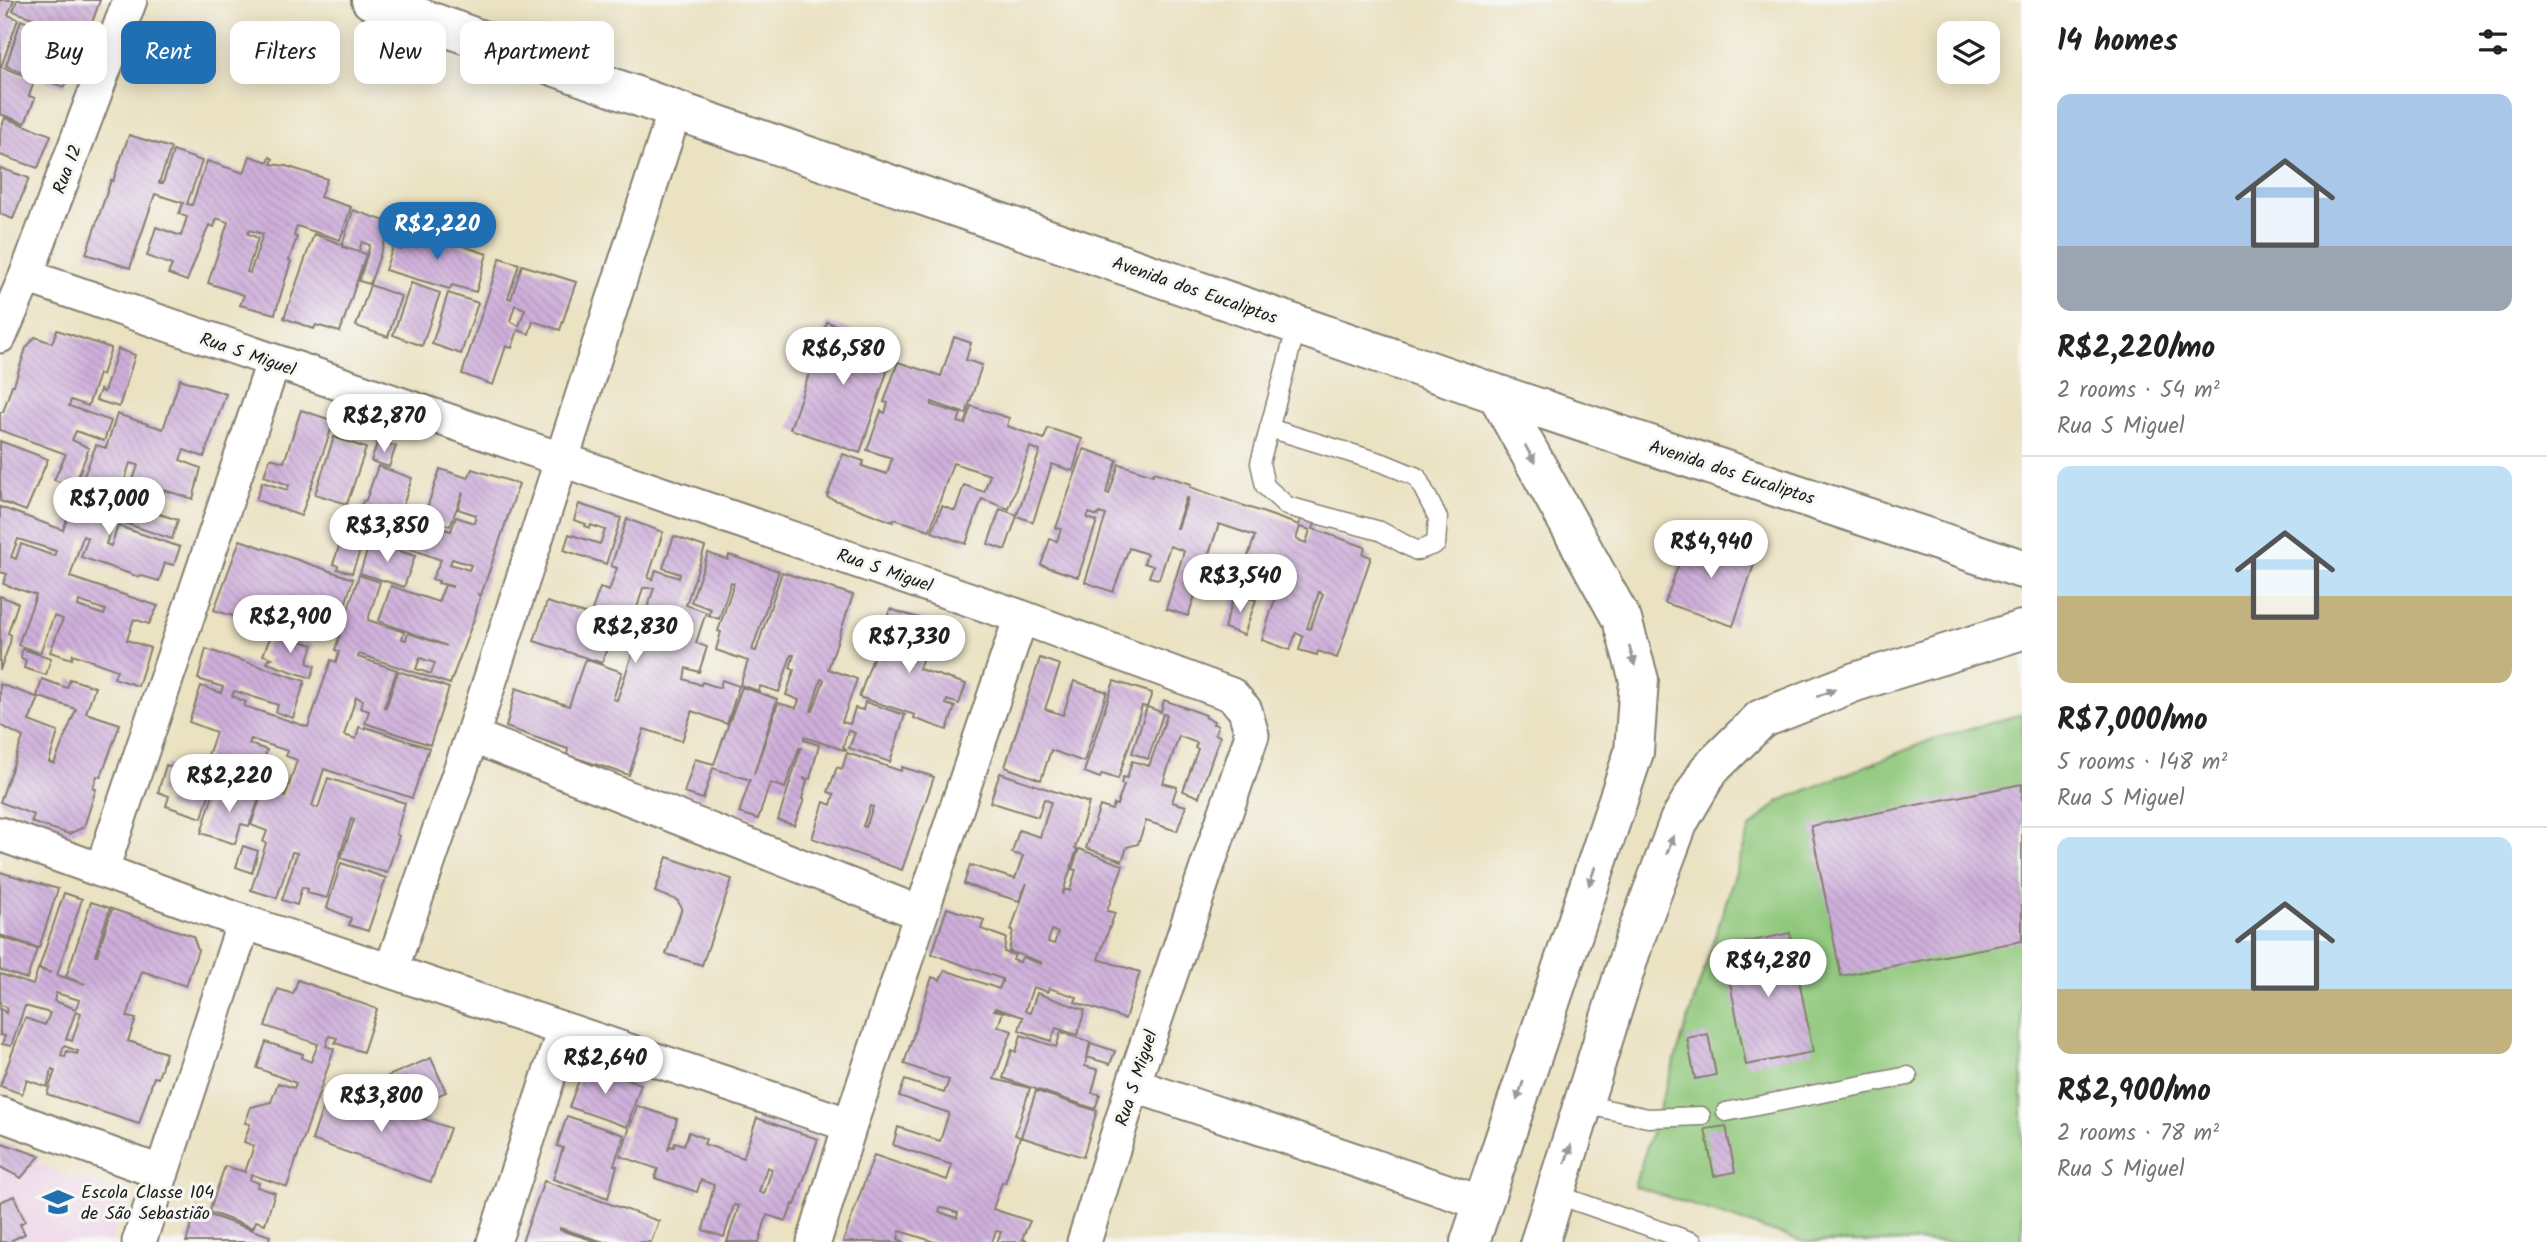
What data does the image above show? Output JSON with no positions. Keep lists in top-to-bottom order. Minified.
{"streets":{"street":["Rua 12","Avenida dos Eucaliptos","Rua S Miguel"]},"crossings":[["Rua 12","Rua S Miguel"]],"places":{"school or university":["Escola Classe 104 de São Sebastião"]},"page":{"heading":"14 homes","chip":["Buy","Rent","Filters","New","Apartment"],"list":[{"name":"R$2,220/mo","note":"2 rooms · 54 m² · Rua S Miguel"},{"name":"R$7,000/mo","note":"5 rooms · 148 m² · Rua S Miguel"},{"name":"R$2,900/mo","note":"2 rooms · 78 m² · Rua S Miguel"}],"price":["R$2,220","R$6,580","R$2,870","R$7,000","R$3,850","R$4,940","R$3,540","R$2,900","R$2,830","R$7,330","R$2,220","R$4,280","R$2,640","R$3,800"]}}
